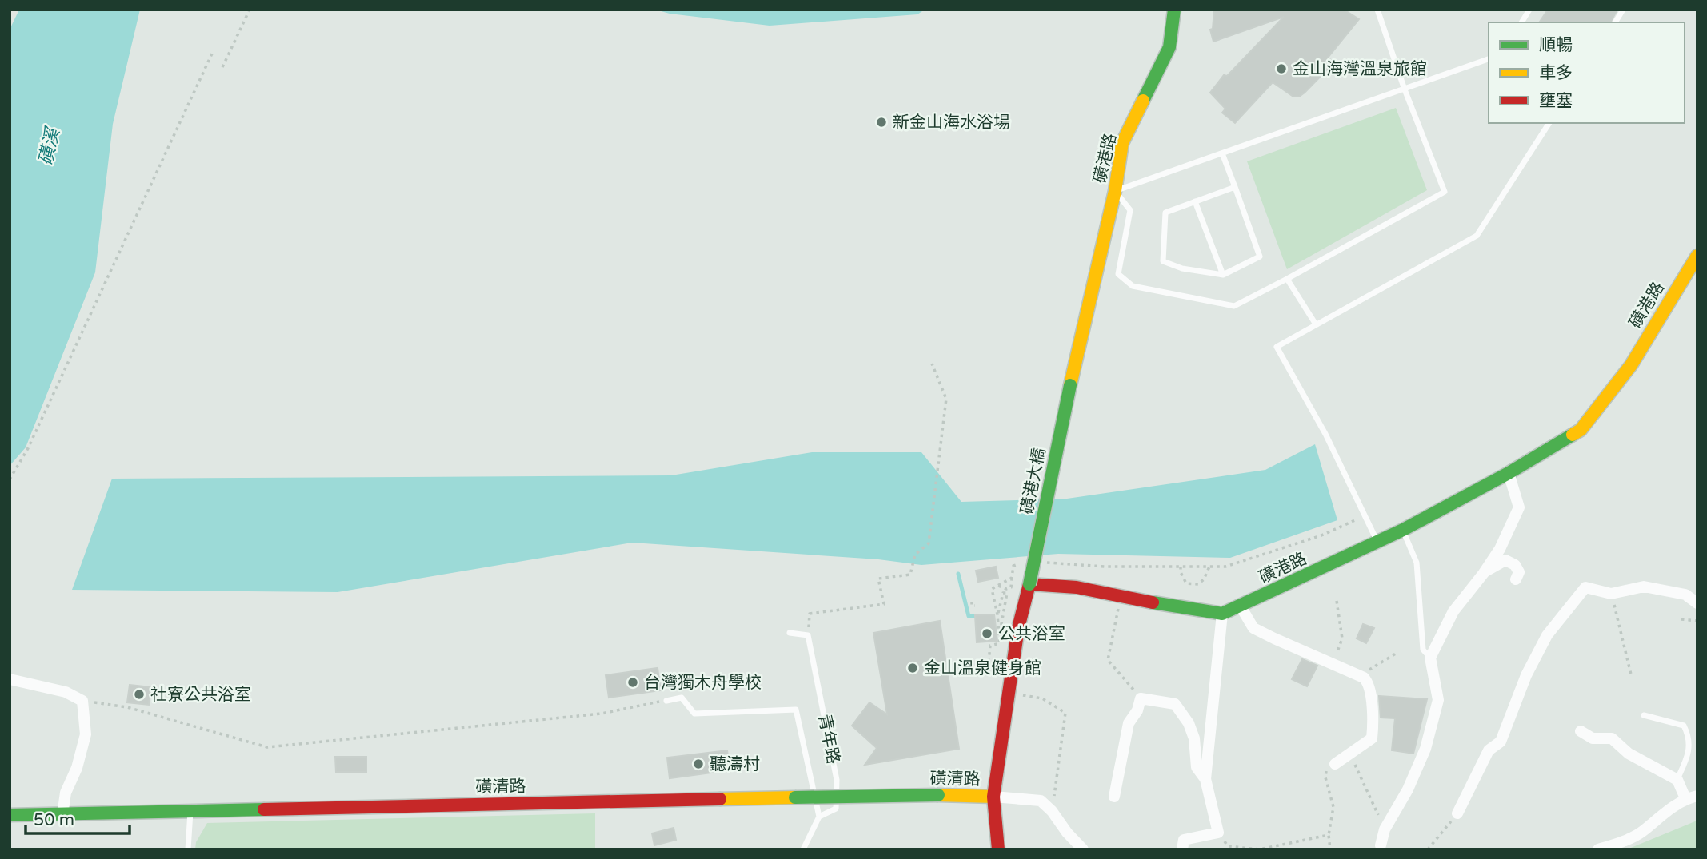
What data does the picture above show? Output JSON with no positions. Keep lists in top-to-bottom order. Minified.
{"streets":{"street":["磺港路","磺港大橋","磺清路"],"lane":["青年路"]},"crossings":[["磺港路","磺港大橋"]],"water":["磺溪"],"places":["金山海灣溫泉旅館","新金山海水浴場","公共浴室","金山溫泉健身館","台灣獨木舟學校","社寮公共浴室","聽濤村"],"legend":["順暢","車多","壅塞"],"scale_bar":"50 m"}
